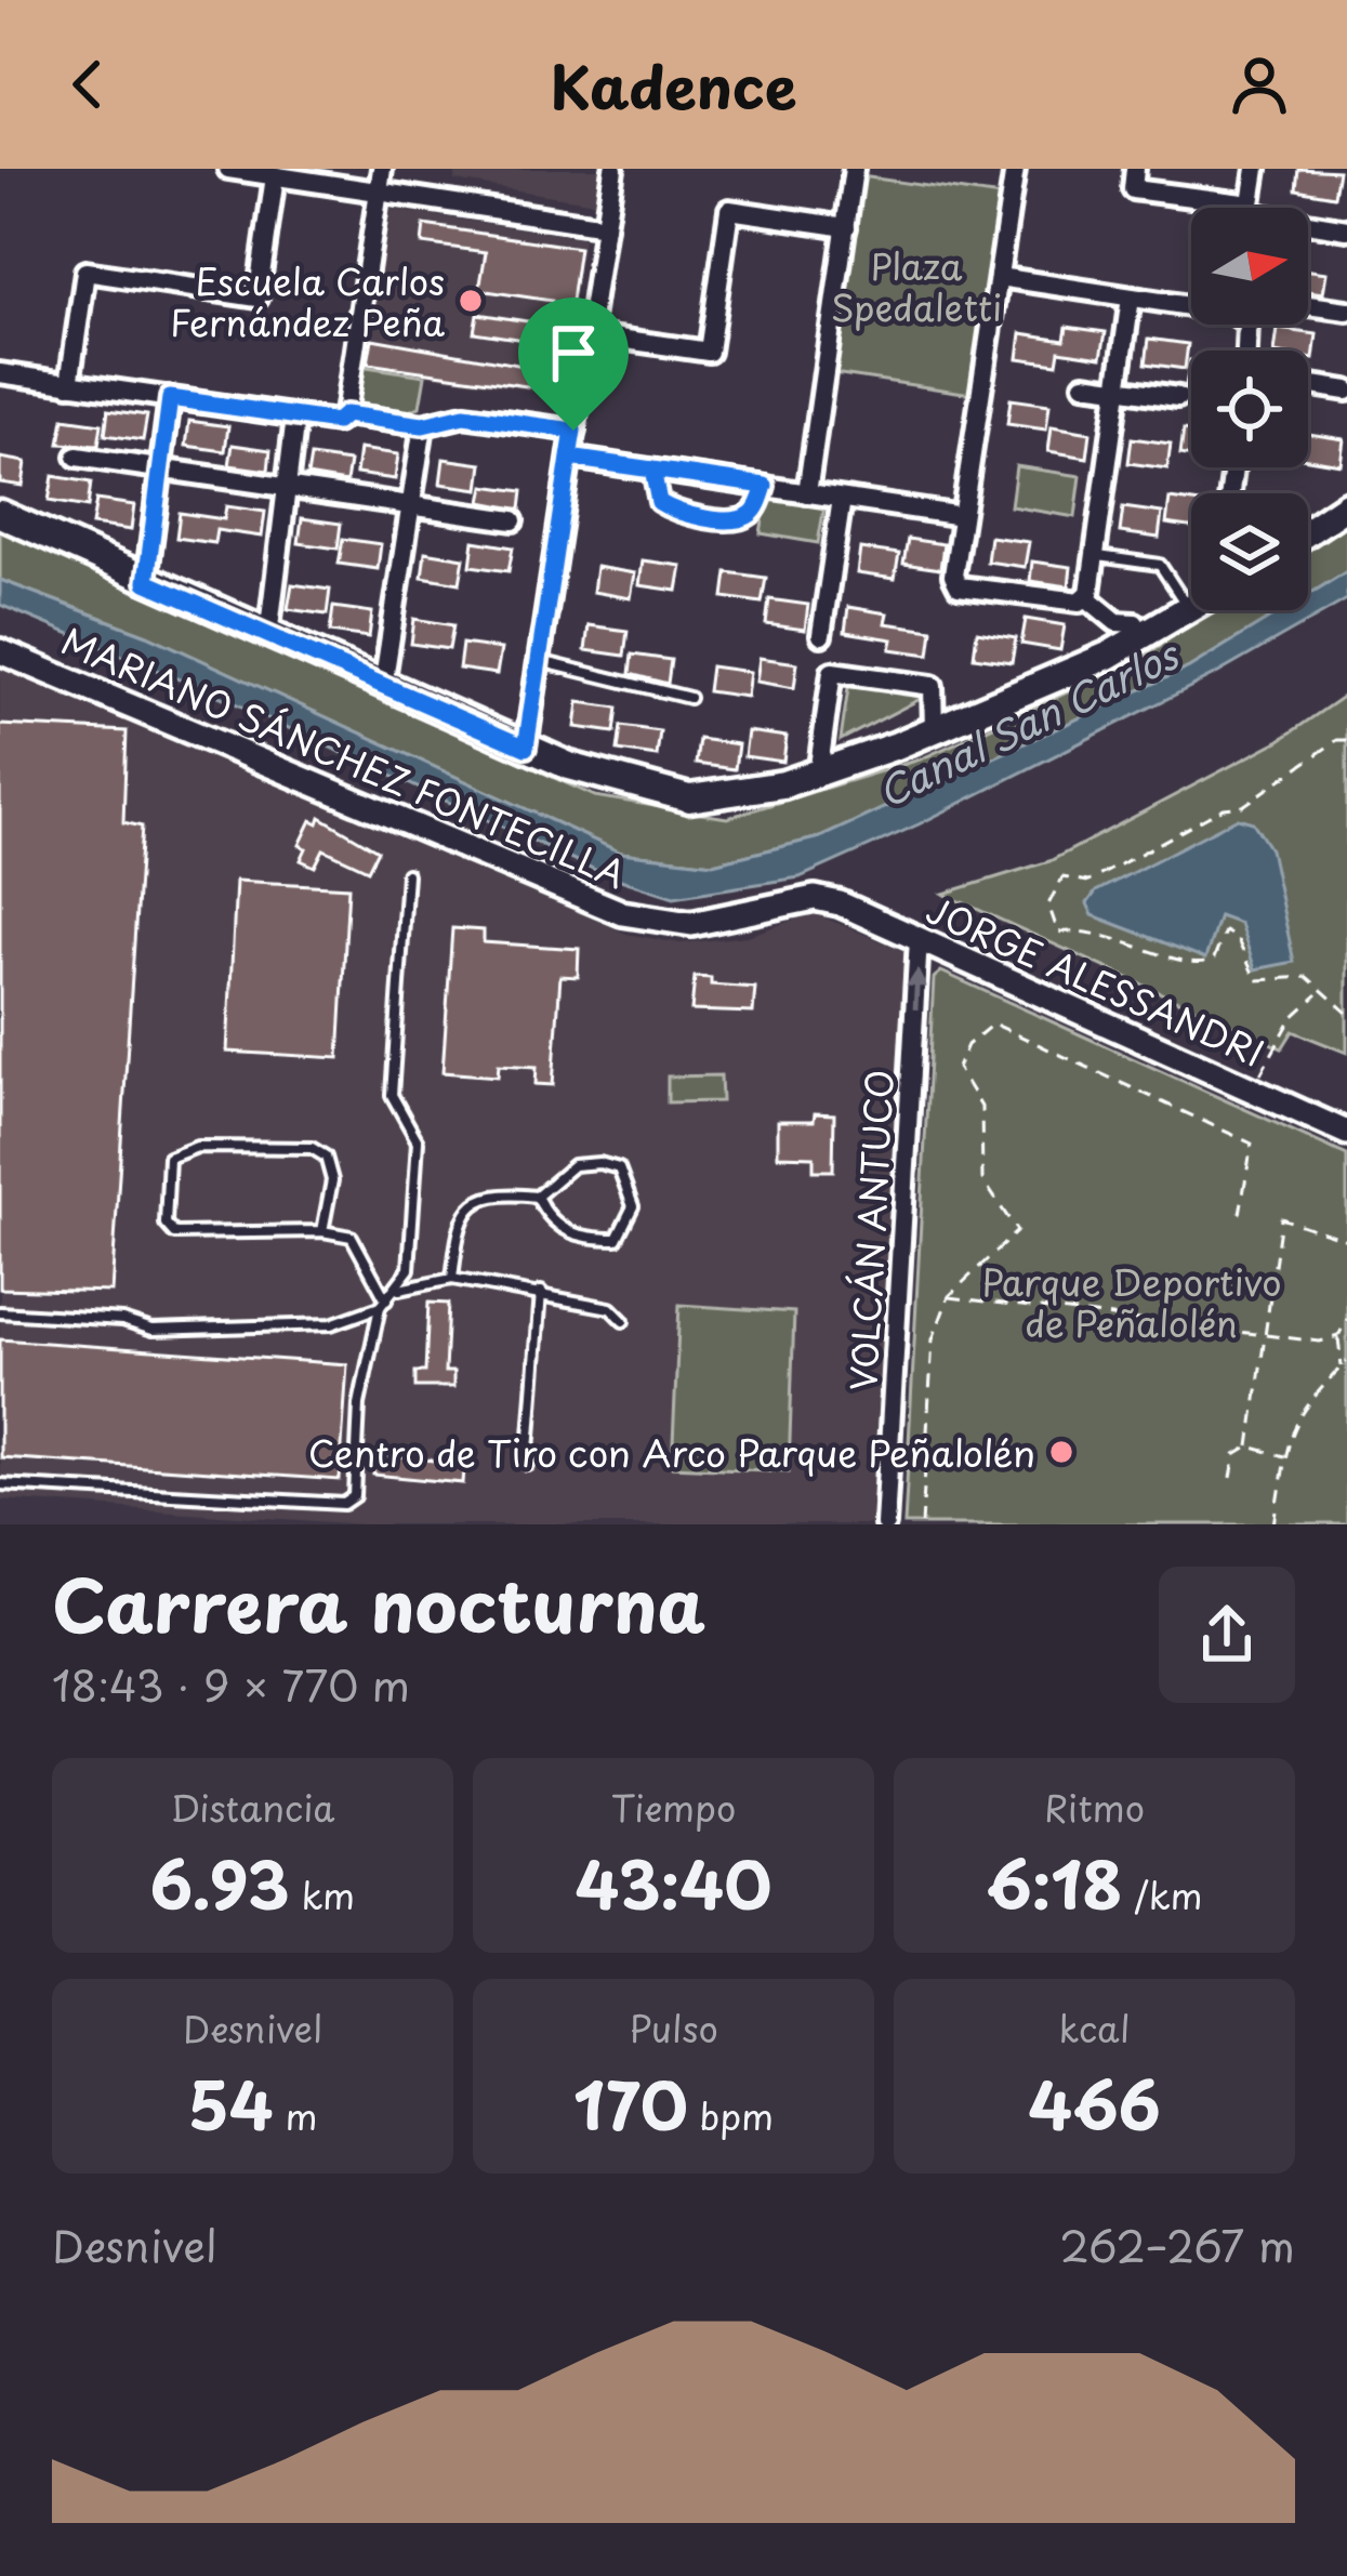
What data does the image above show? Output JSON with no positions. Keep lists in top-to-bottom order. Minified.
{"streets":{"street":["MARIANO SÁNCHEZ FONTECILLA","JORGE ALESSANDRI","VOLCÁN ANTUCO"]},"crossings":[["MARIANO SÁNCHEZ FONTECILLA","JORGE ALESSANDRI"],["JORGE ALESSANDRI","VOLCÁN ANTUCO"]],"one_way":["VOLCÁN ANTUCO"],"water":["Canal San Carlos"],"parks":["Plaza Spedaletti","Parque Deportivo de Peñalolén"],"places":["Escuela Carlos Fernández Peña","Centro de Tiro con Arco Parque Peñalolén"],"north":"right","page":{"header":"Kadence","heading":["Carrera nocturna","18:43 · 9 × 770 m"],"stats":[["Distancia","6.93 km"],["Tiempo","43:40"],["Ritmo","6:18 /km"],["Desnivel","54 m"],["Pulso","170 bpm"],["kcal","466"]],"chart":["Desnivel","262–267 m"]}}
